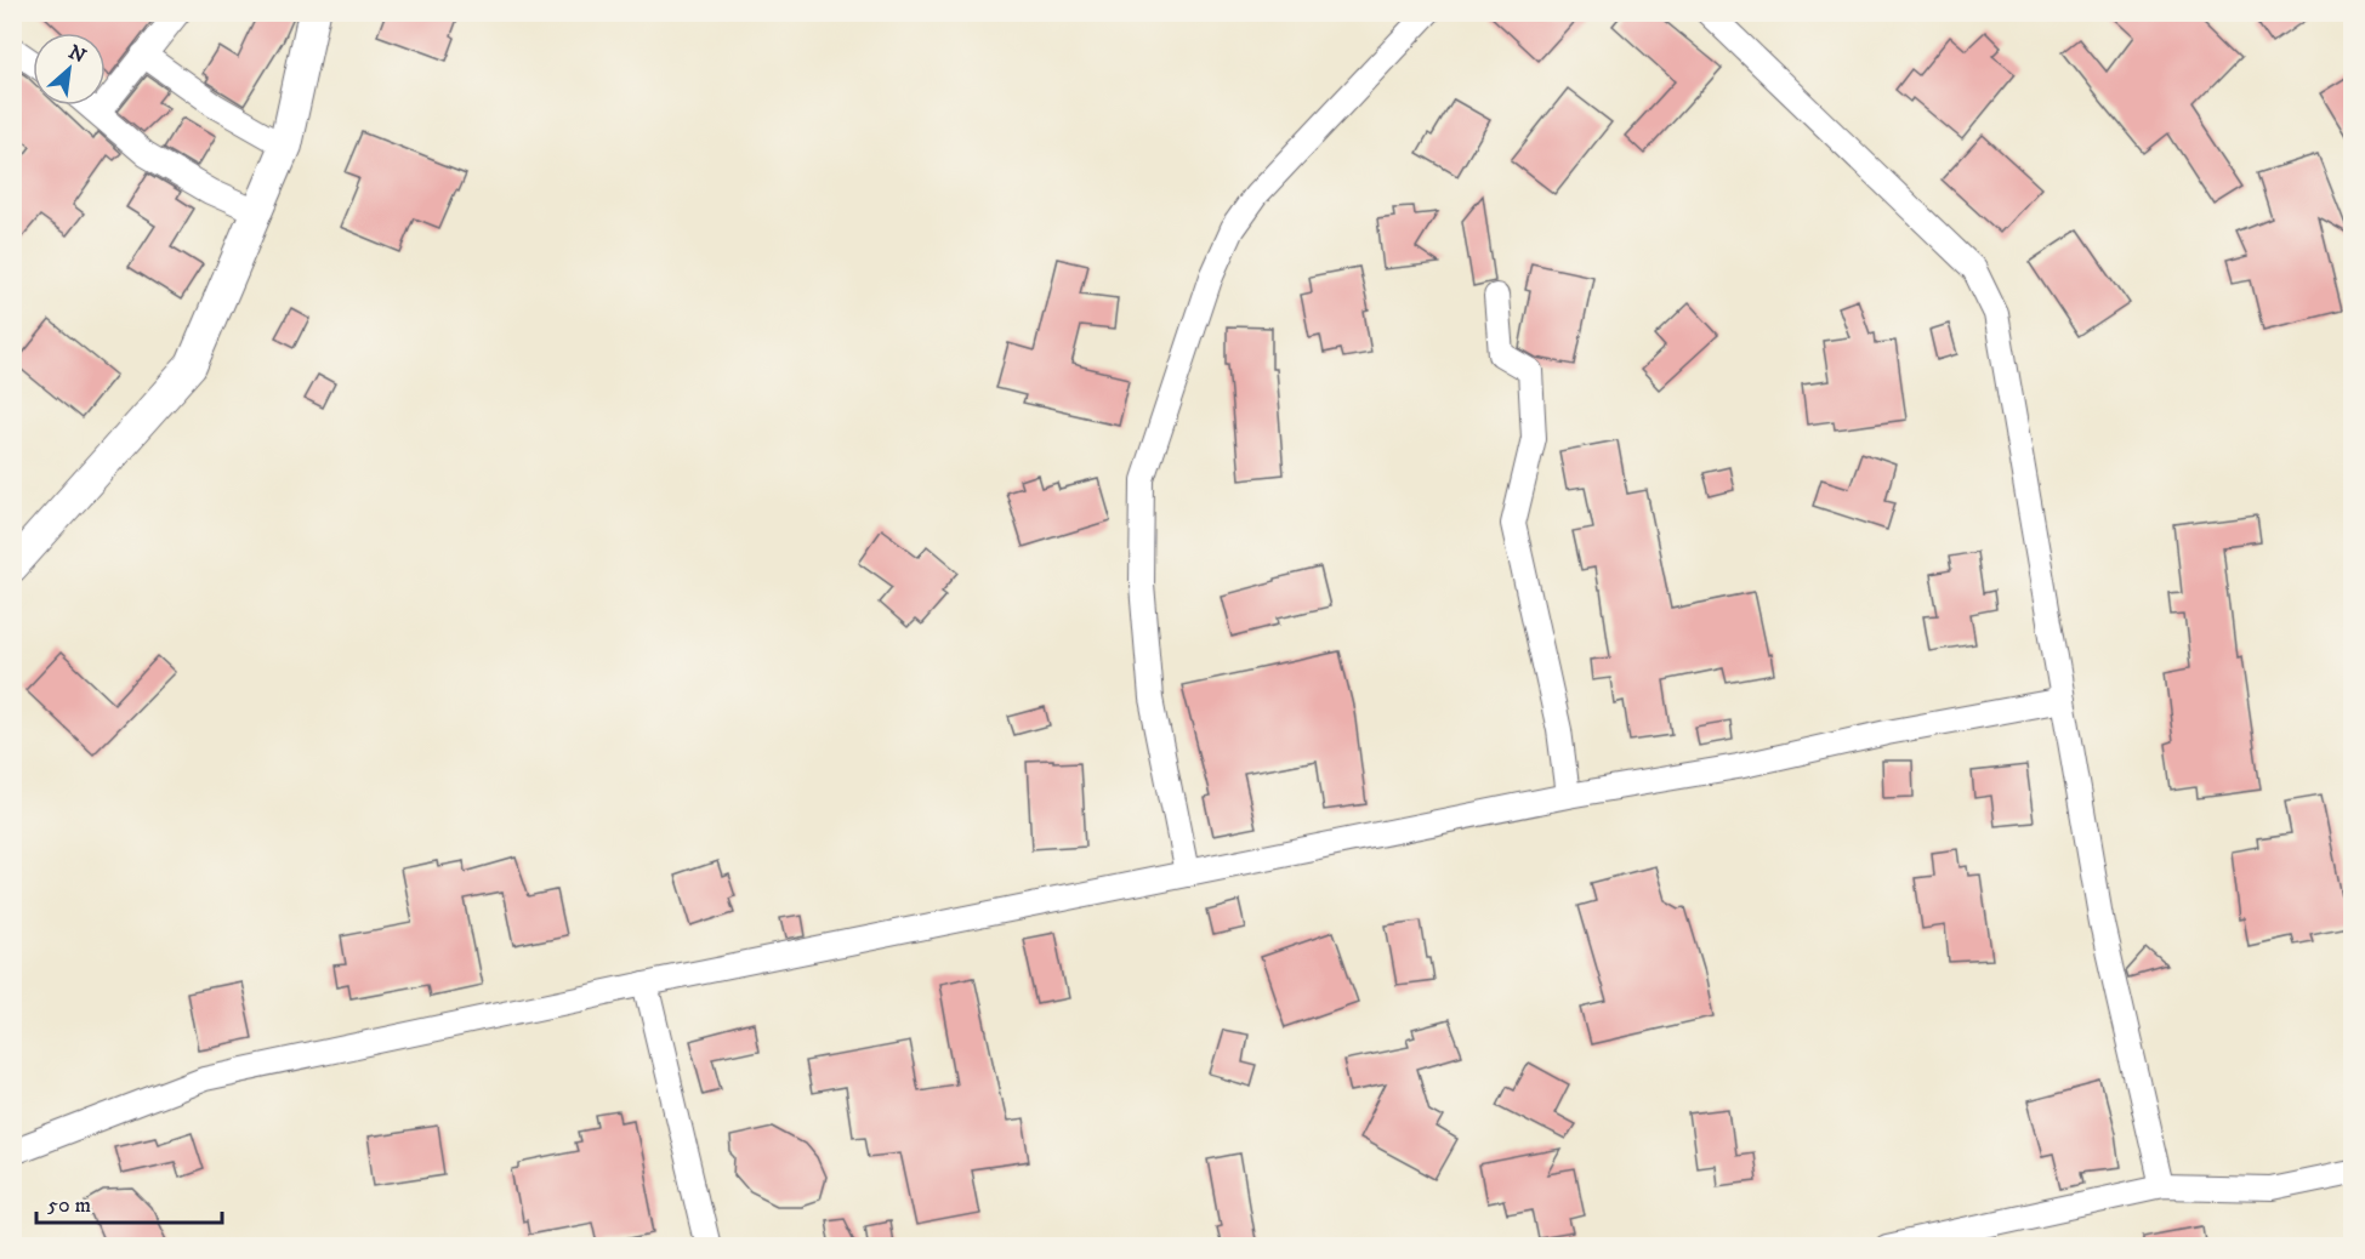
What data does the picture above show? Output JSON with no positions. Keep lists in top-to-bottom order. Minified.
{"scale_bar":"50 m","north":"top right"}
